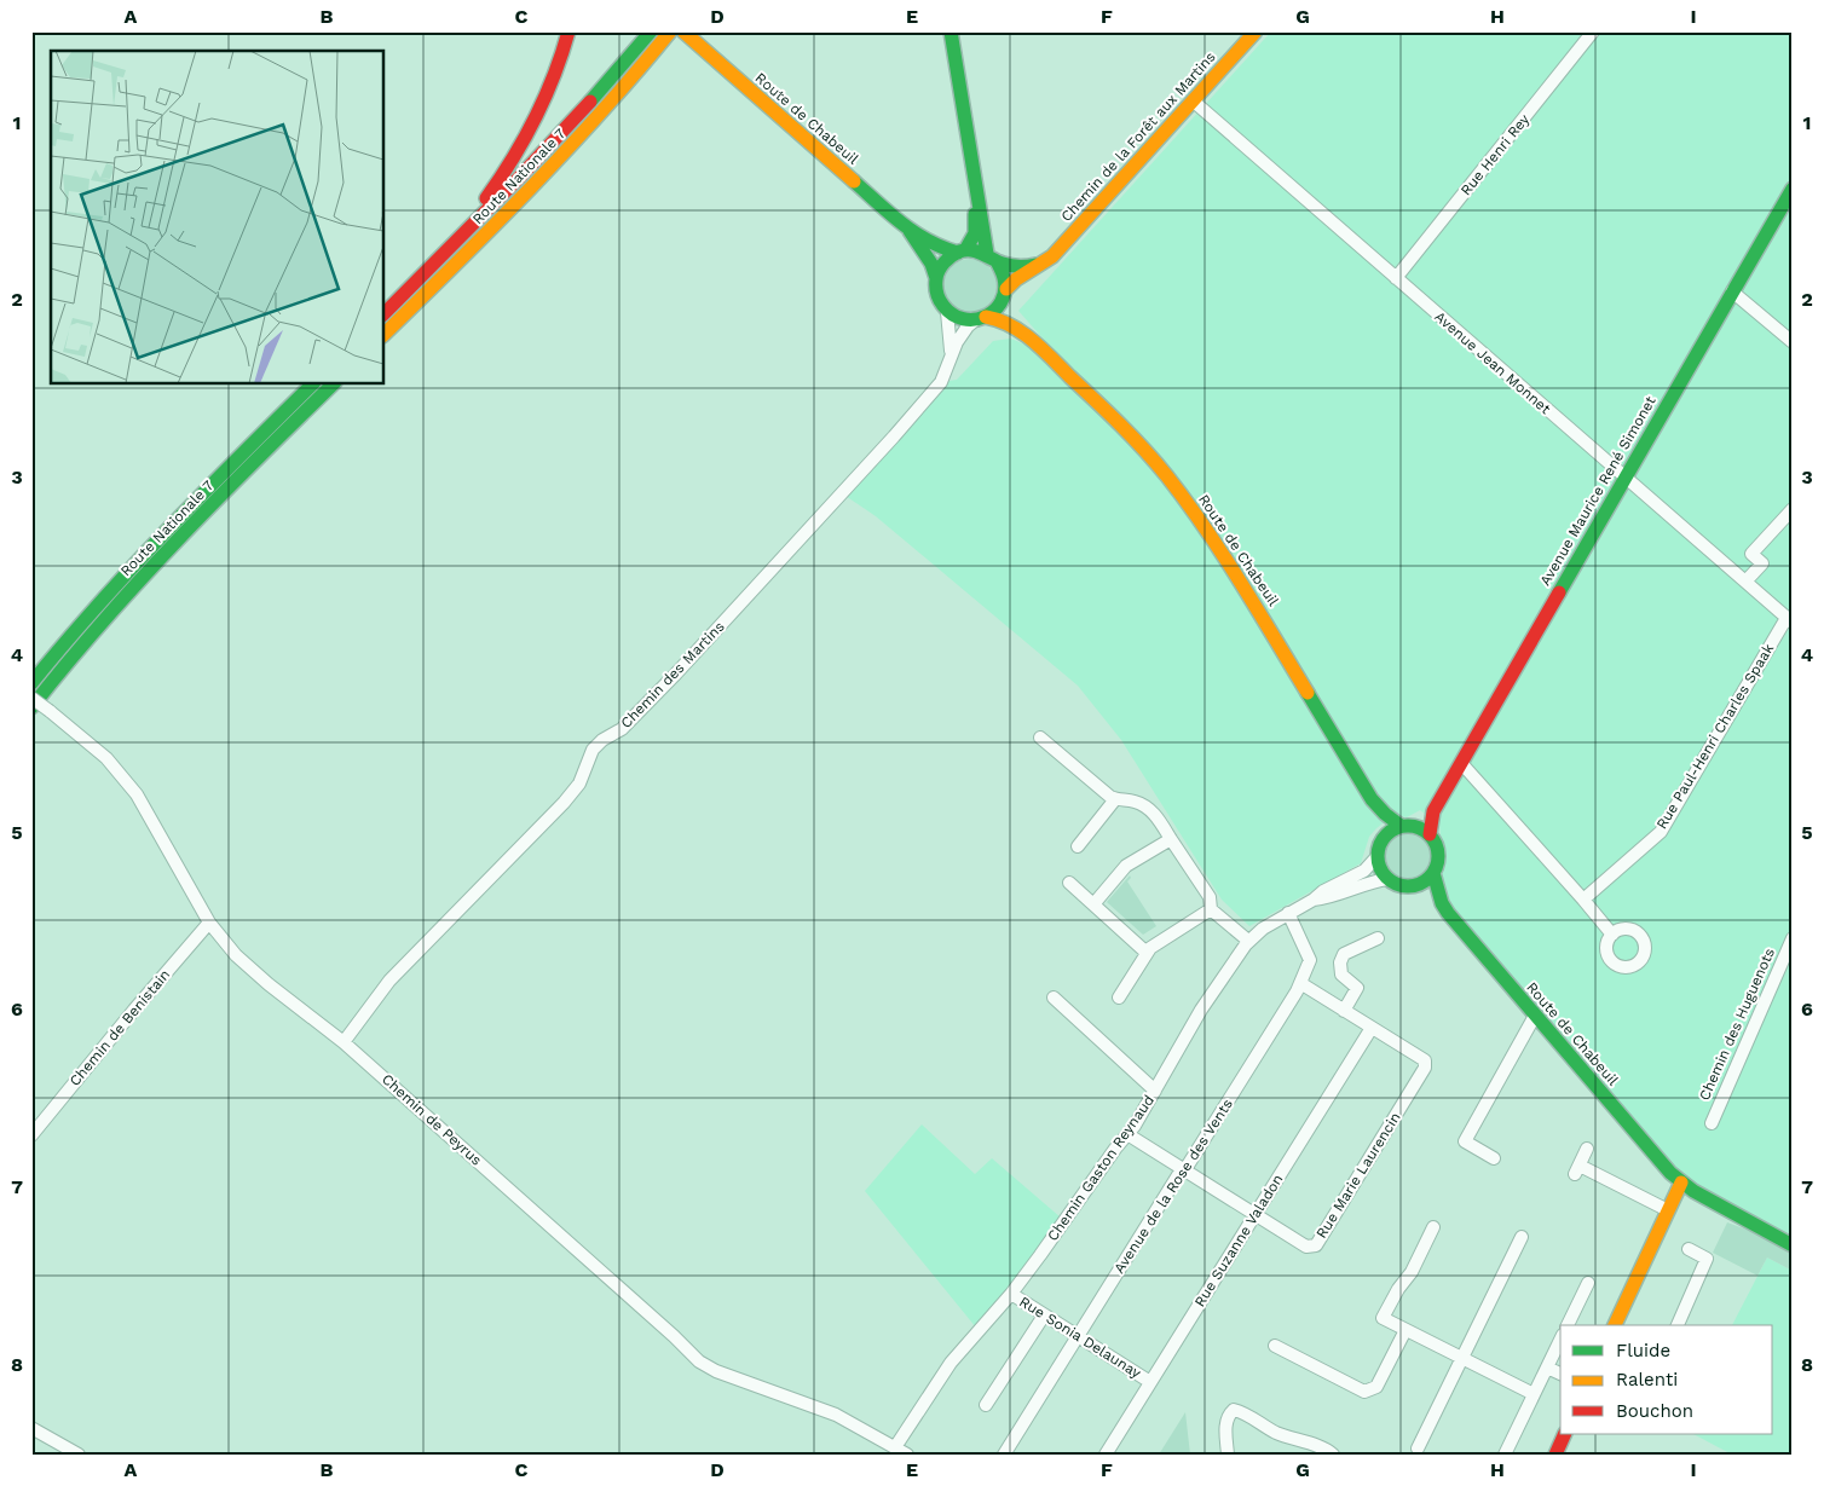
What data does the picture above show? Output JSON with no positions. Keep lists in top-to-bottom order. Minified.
{"streets":{"main road":["Route de Chabeuil","Chemin de la Forêt aux Martins","Route Nationale 7","Avenue Maurice René Simonet"],"street":["Rue Henri Rey","Avenue Jean Monnet","Chemin des Martins","Rue Paul-Henri Charles Spaak","Chemin des Huguenots","Chemin de Benistain","Chemin de Peyrus","Chemin Gaston Reynaud","Rue Marie Laurencin","Avenue de la Rose des Vents","Rue Suzanne Valadon","Rue Sonia Delaunay"]},"crossings":[["Route de Chabeuil","Avenue Maurice René Simonet"],["Route de Chabeuil","Chemin Gaston Reynaud"],["Chemin de la Forêt aux Martins","Avenue Jean Monnet"],["Chemin de la Forêt aux Martins","Chemin des Martins"],["Rue Henri Rey","Avenue Jean Monnet"],["Avenue Jean Monnet","Avenue Maurice René Simonet"],["Avenue Jean Monnet","Rue Paul-Henri Charles Spaak"],["Avenue Maurice René Simonet","Chemin Gaston Reynaud"],["Chemin des Martins","Chemin de Peyrus"],["Chemin de Benistain","Chemin de Peyrus"],["Chemin de Peyrus","Chemin Gaston Reynaud"],["Chemin Gaston Reynaud","Rue Marie Laurencin"],["Chemin Gaston Reynaud","Avenue de la Rose des Vents"],["Chemin Gaston Reynaud","Rue Sonia Delaunay"],["Rue Marie Laurencin","Avenue de la Rose des Vents"],["Rue Marie Laurencin","Rue Suzanne Valadon"],["Avenue de la Rose des Vents","Rue Sonia Delaunay"],["Rue Suzanne Valadon","Rue Sonia Delaunay"]],"legend":["Fluide","Ralenti","Bouchon"],"grid":{"columns":["A","B","C","D","E","F","G","H","I"],"rows":["1","2","3","4","5","6","7","8"]}}
